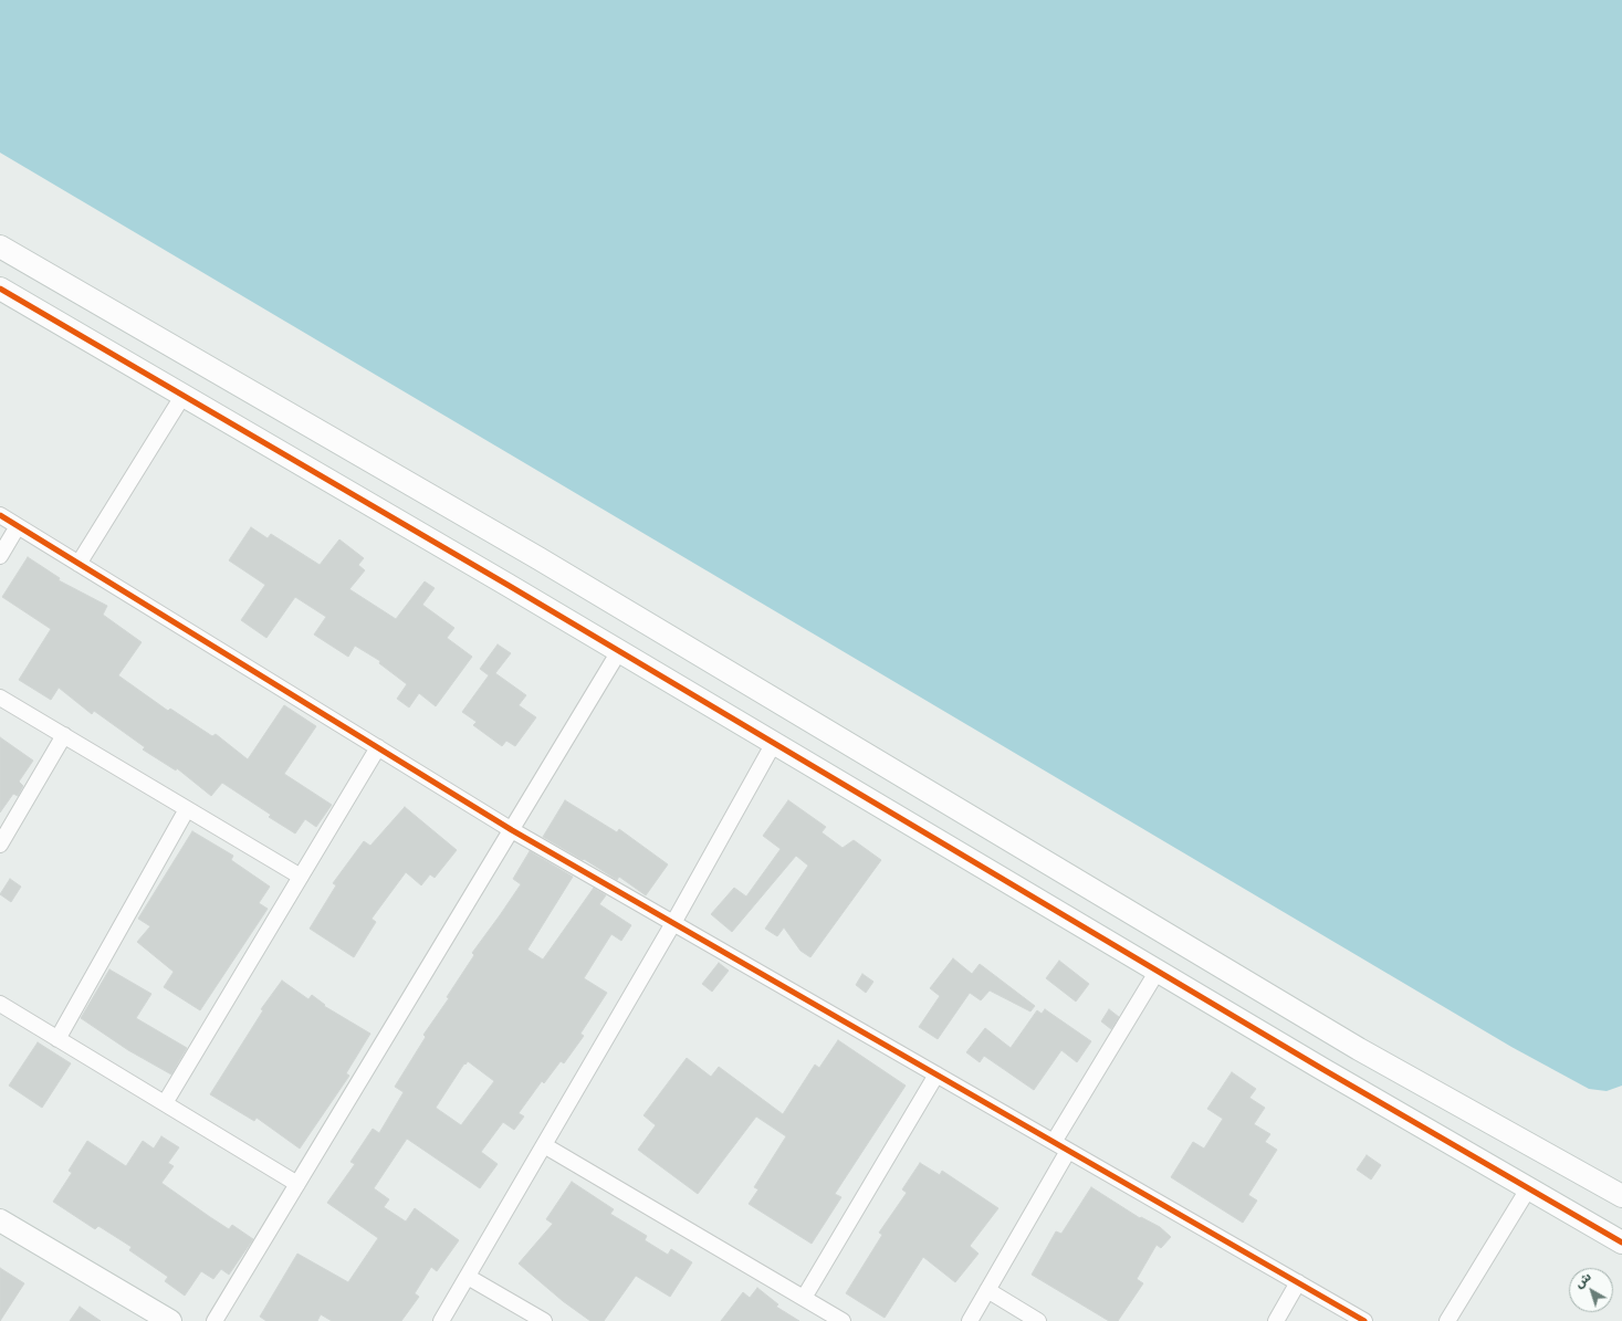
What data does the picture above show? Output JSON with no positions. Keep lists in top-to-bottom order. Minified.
{"north":"top left"}
